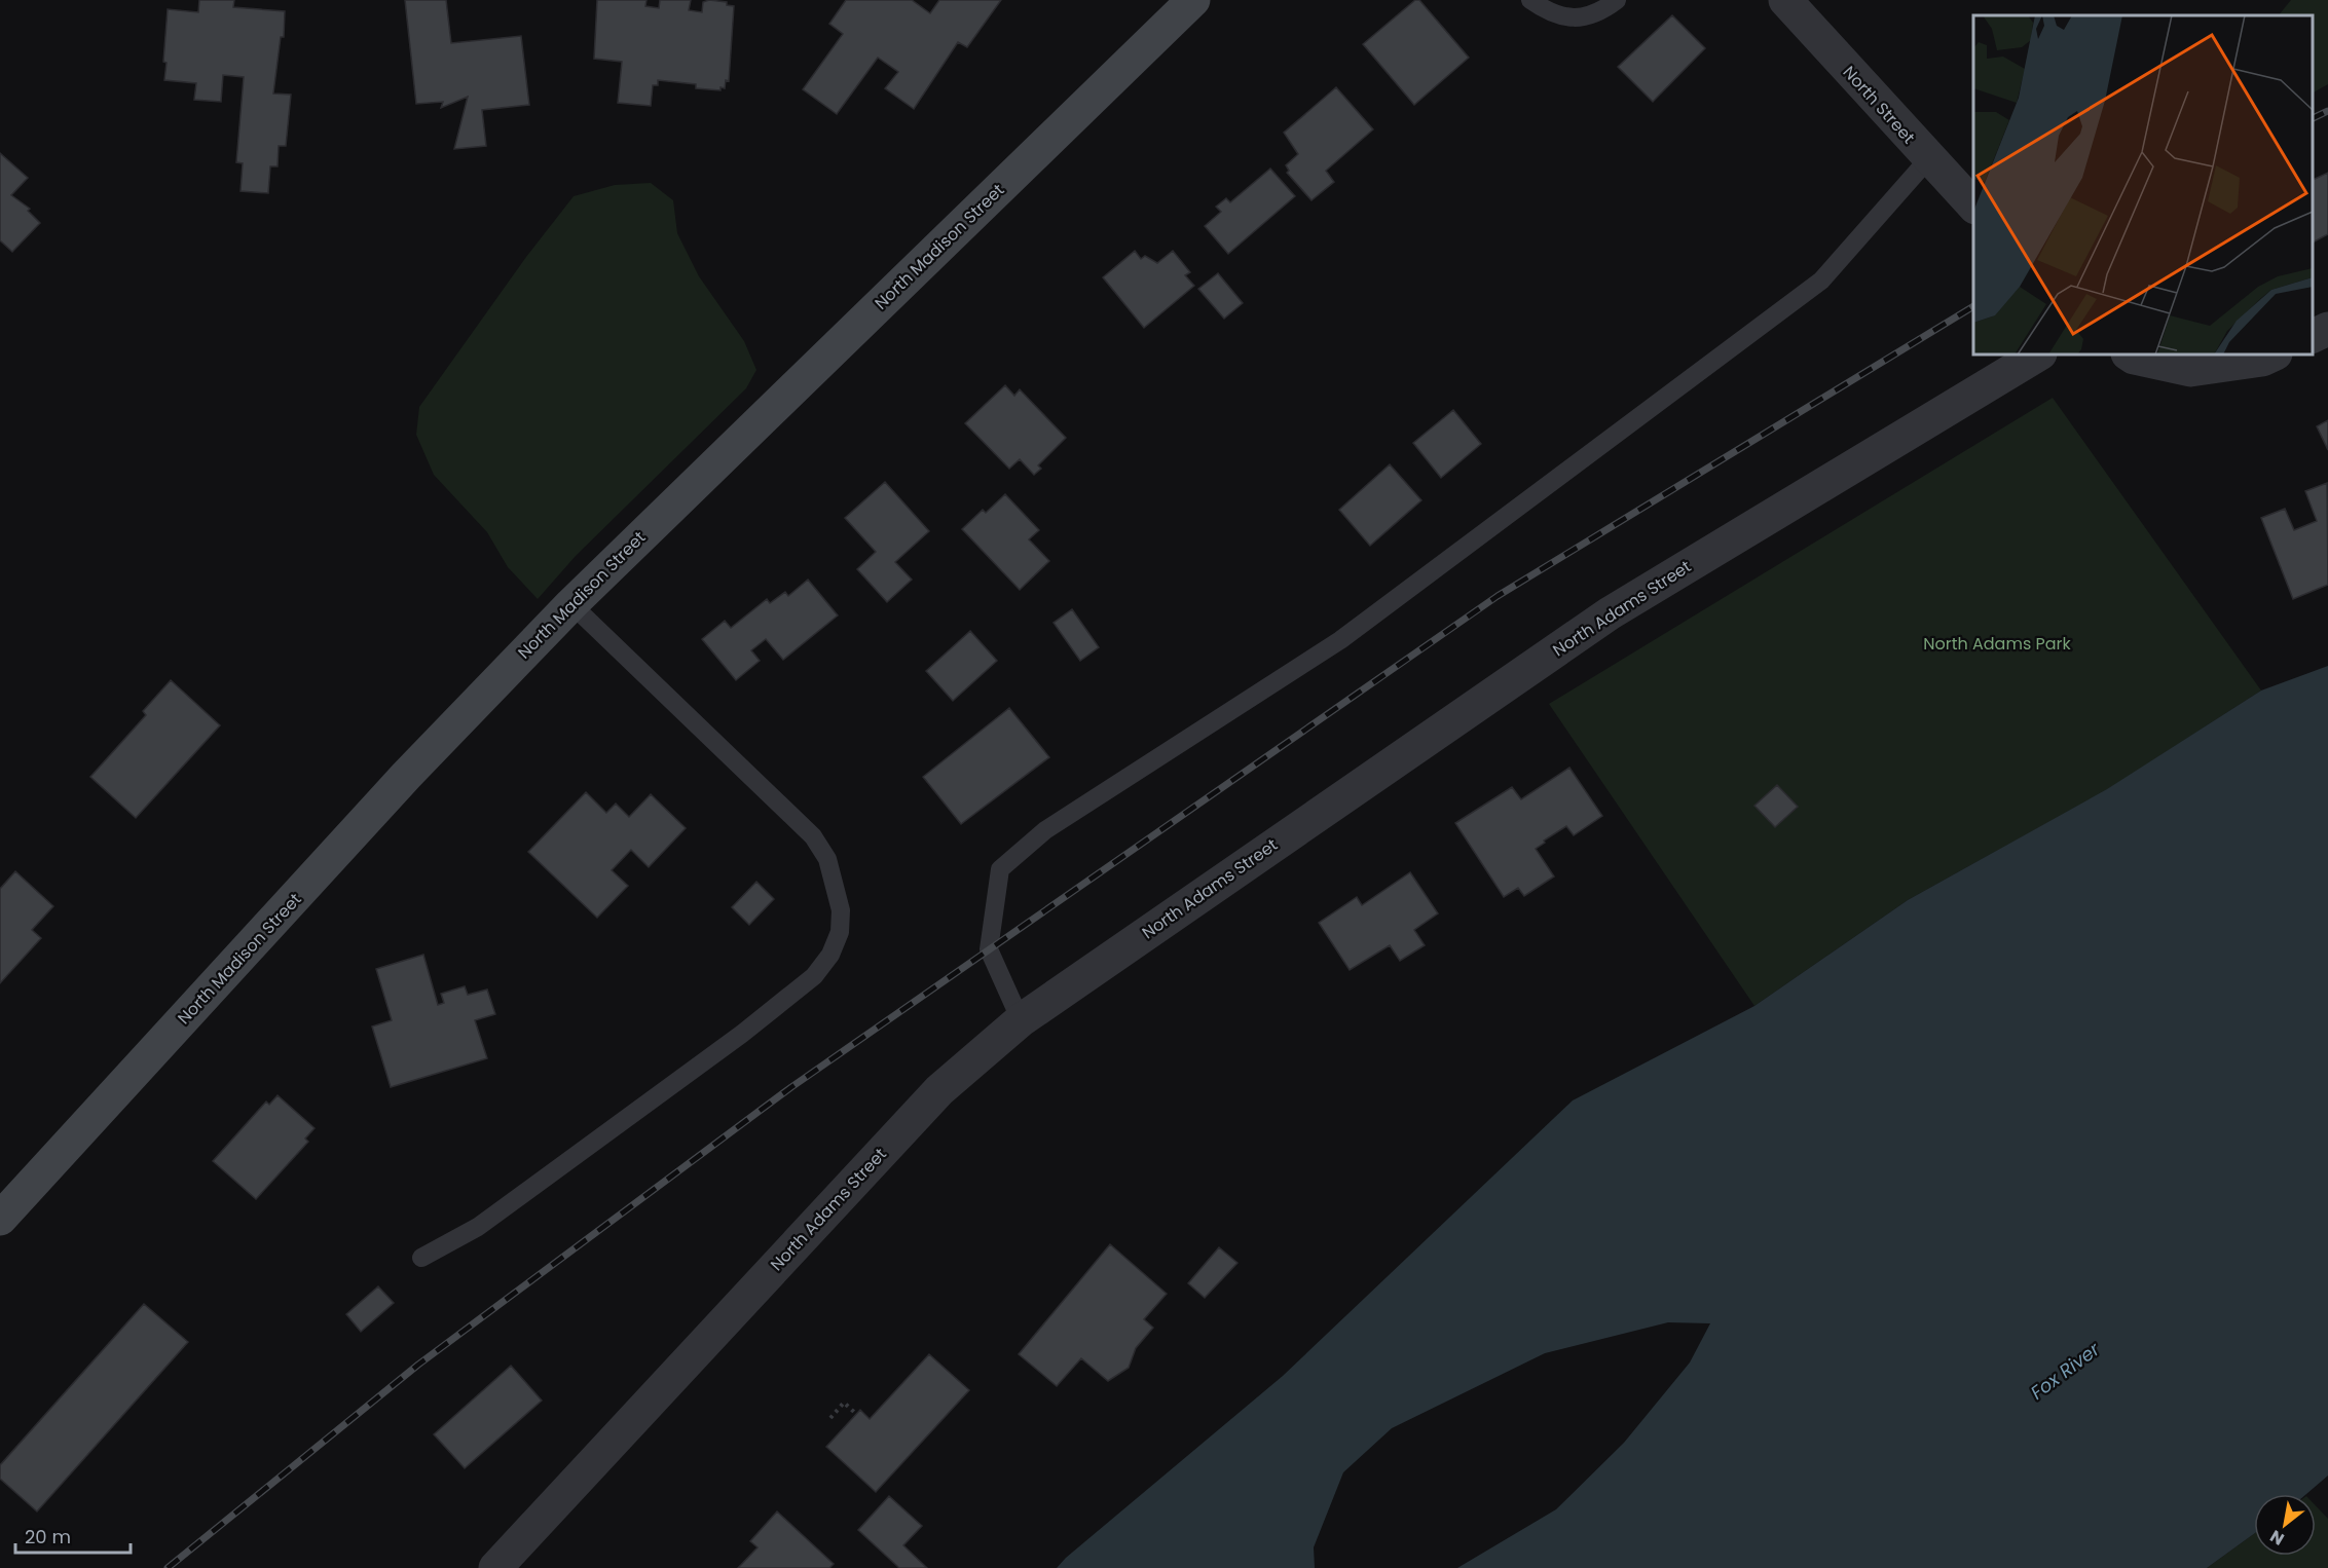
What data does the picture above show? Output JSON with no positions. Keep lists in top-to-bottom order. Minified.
{"streets":{"street":["North Street","North Madison Street","North Adams Street"]},"water":["Fox River"],"parks":["North Adams Park"],"scale_bar":"20 m","north":"bottom left"}
